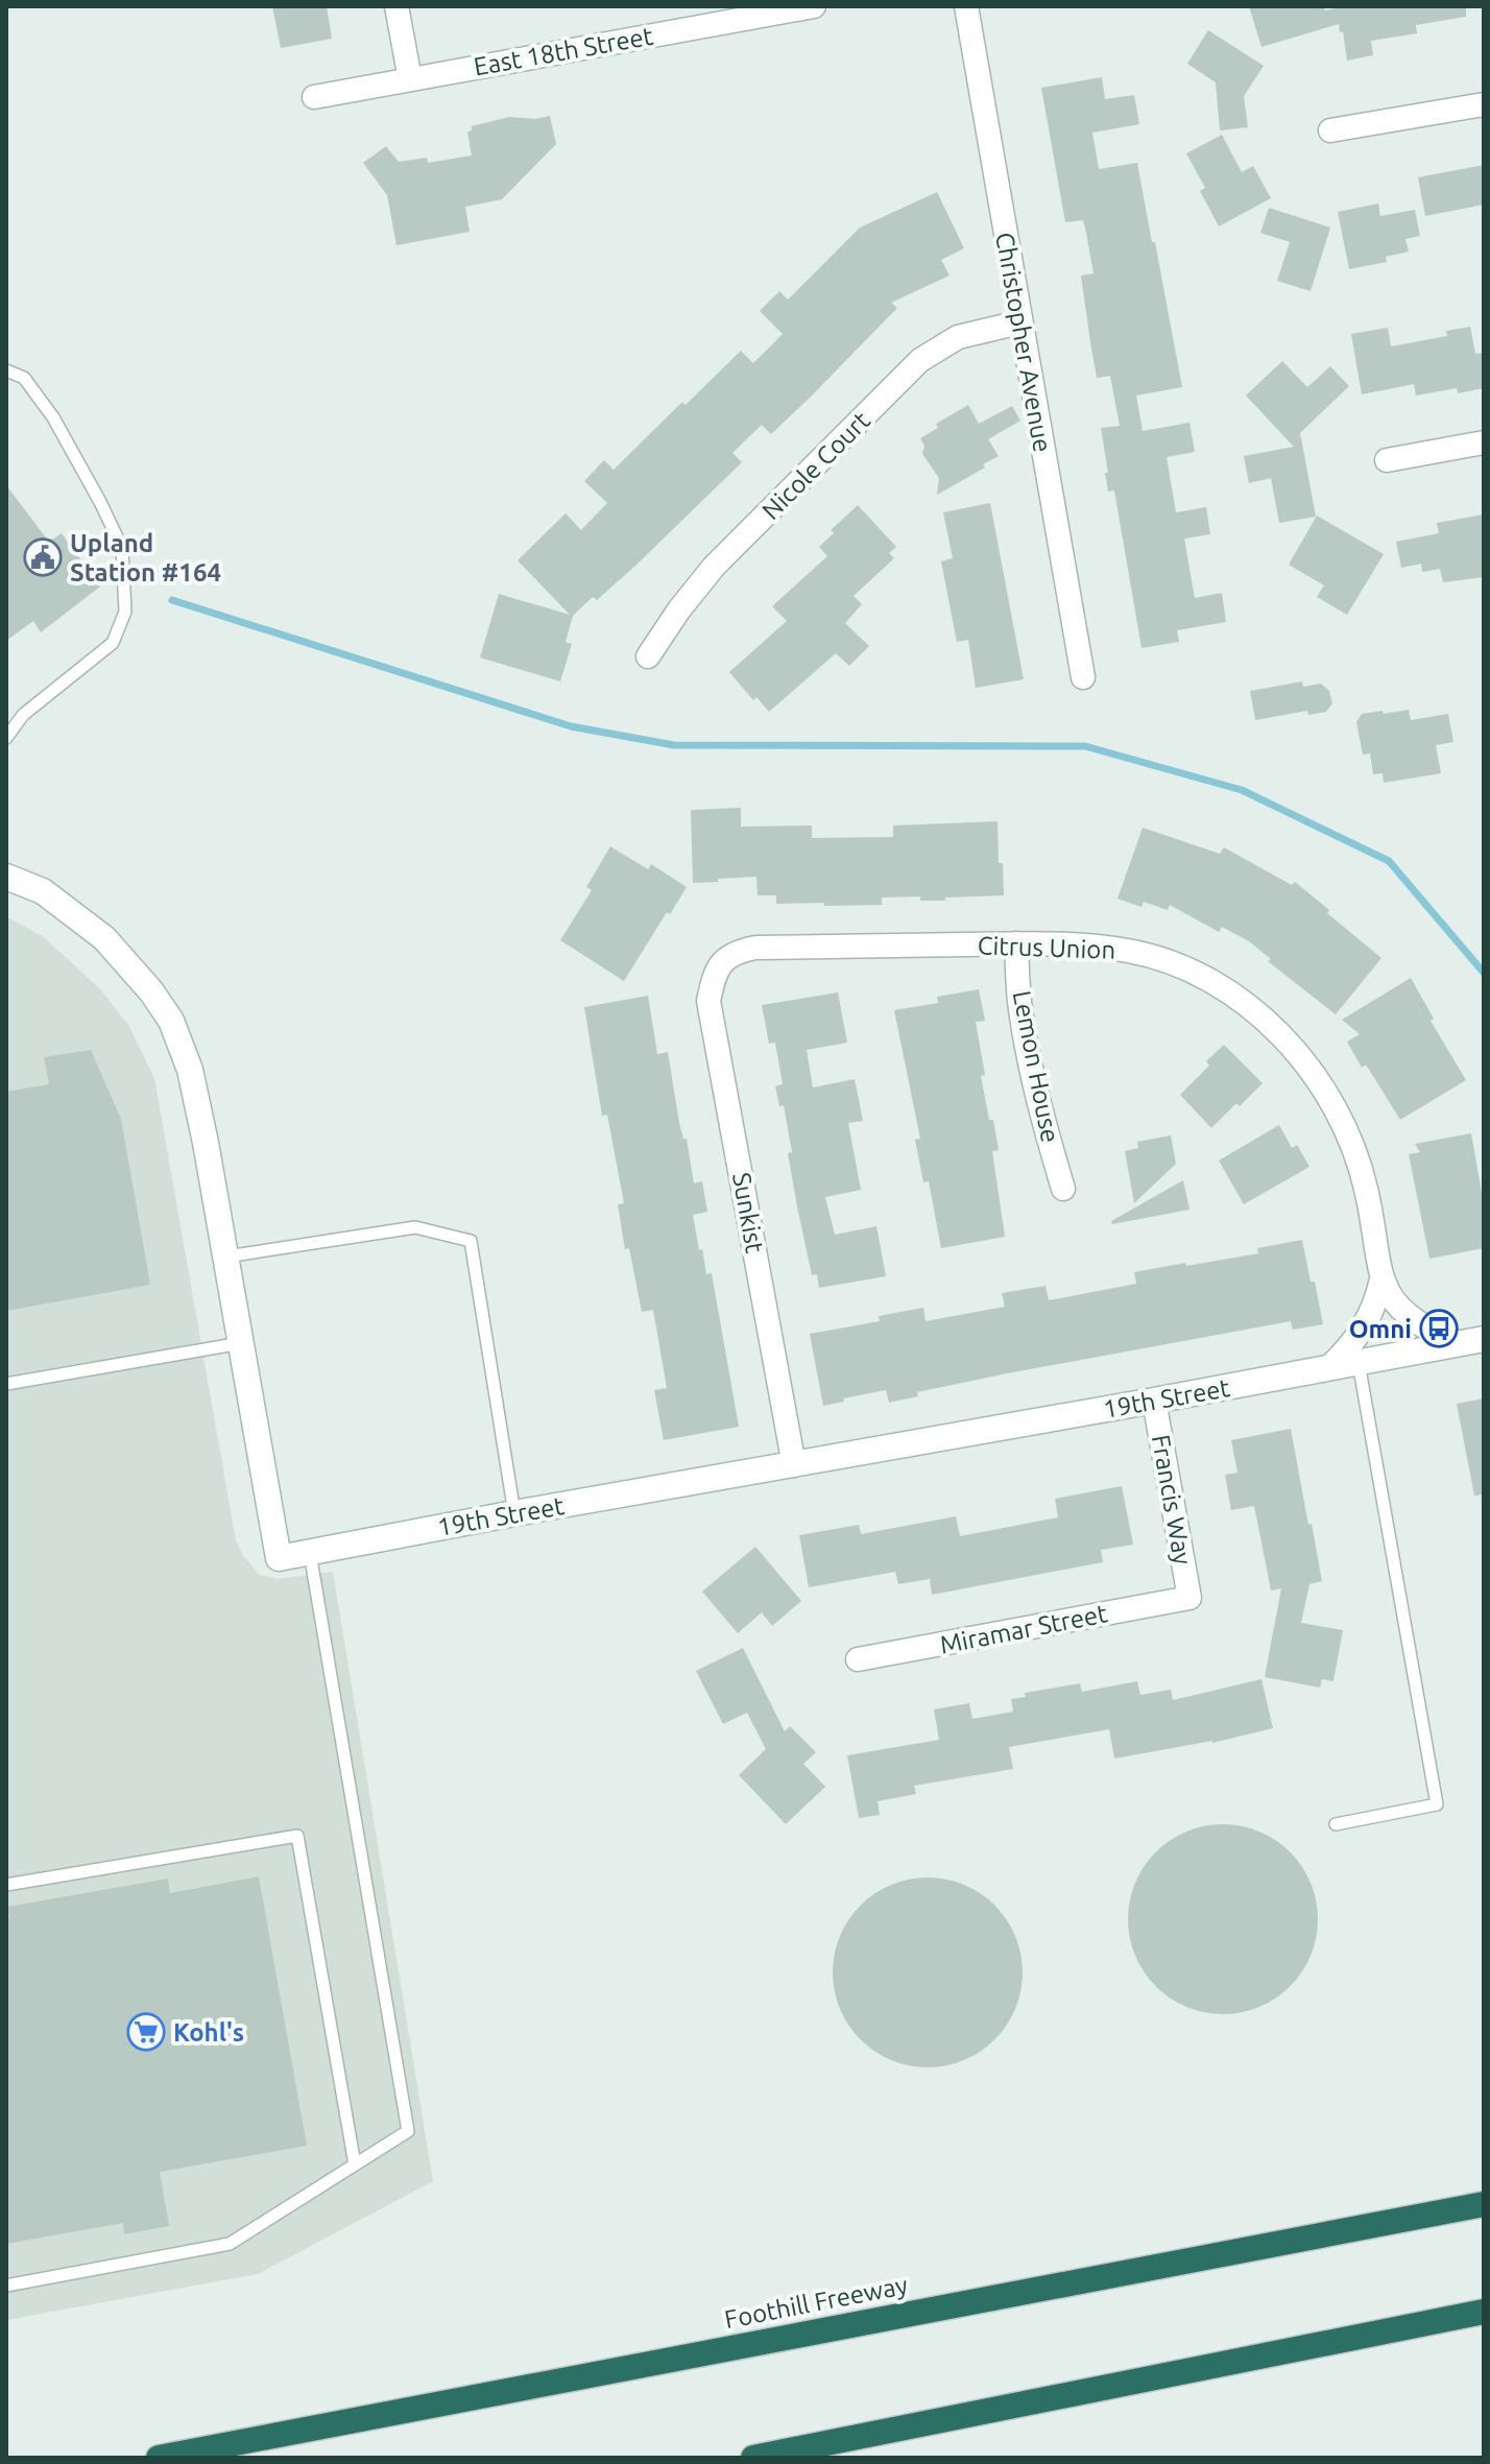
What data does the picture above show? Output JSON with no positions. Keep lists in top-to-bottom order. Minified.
{"streets":{"highway":["Foothill Freeway"],"main road":["19th Street"],"street":["East 18th Street","Christopher Avenue","Nicole Court","Citrus Union","Lemon House","Sunkist","Francis Way","Miramar Street"]},"crossings":[["Christopher Avenue","Nicole Court"],["Citrus Union","Lemon House"],["Citrus Union","Sunkist"],["Citrus Union","19th Street"],["Sunkist","19th Street"],["19th Street","Francis Way"],["Francis Way","Miramar Street"]],"places":{"public building":["Upland Station #164"],"bus stop":["Omni"],"supermarket":["Kohl's"]}}
